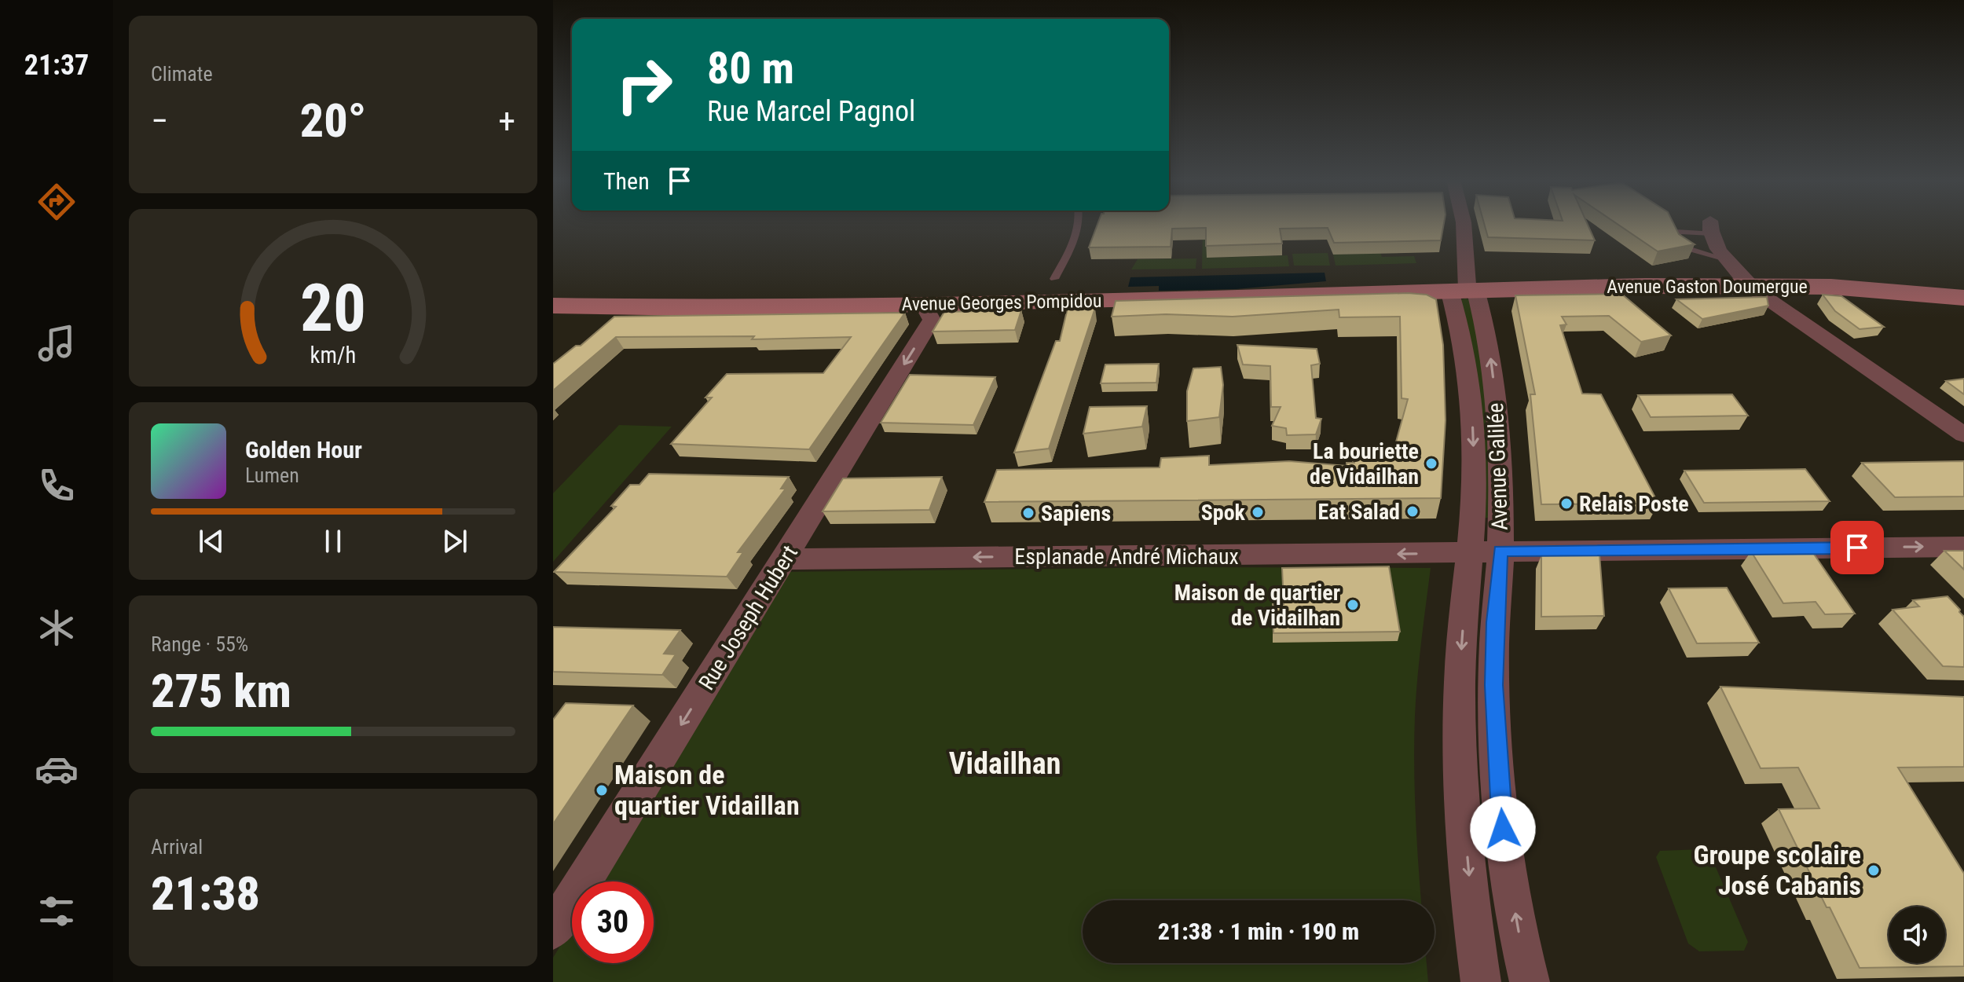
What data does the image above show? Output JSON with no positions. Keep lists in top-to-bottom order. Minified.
{"streets":{"main road":["Avenue Gaston Doumergue","Avenue Georges Pompidou"],"street":["Avenue Galilée","Esplanade André Michaux","Rue Joseph Hubert"]},"crossings":[["Avenue Gaston Doumergue","Avenue Georges Pompidou"],["Avenue Gaston Doumergue","Avenue Galilée"],["Avenue Georges Pompidou","Avenue Galilée"],["Avenue Georges Pompidou","Rue Joseph Hubert"],["Avenue Galilée","Esplanade André Michaux"],["Esplanade André Michaux","Rue Joseph Hubert"]],"one_way":["Rue Joseph Hubert"],"districts":["Vidailhan"],"places":["La bouriette de Vidailhan","Relais Poste","Eat Salad","Spok","Sapiens","Maison de quartier de Vidailhan","Maison de quartier Vidaillan","Groupe scolaire José Cabanis"],"page":{"tabs":"21:37","tile":["Climate",["Range · 55%","275 km"],["Arrival","21:38"]],"turn":["80 m","Rue Marcel Pagnol"],"heat":["−","20°","+"],"then":"Then","song":["Golden Hour","Lumen"],"limit":"30","trip":"21:38 · 1 min · 190 m","gauge":["20","km/h"]}}
